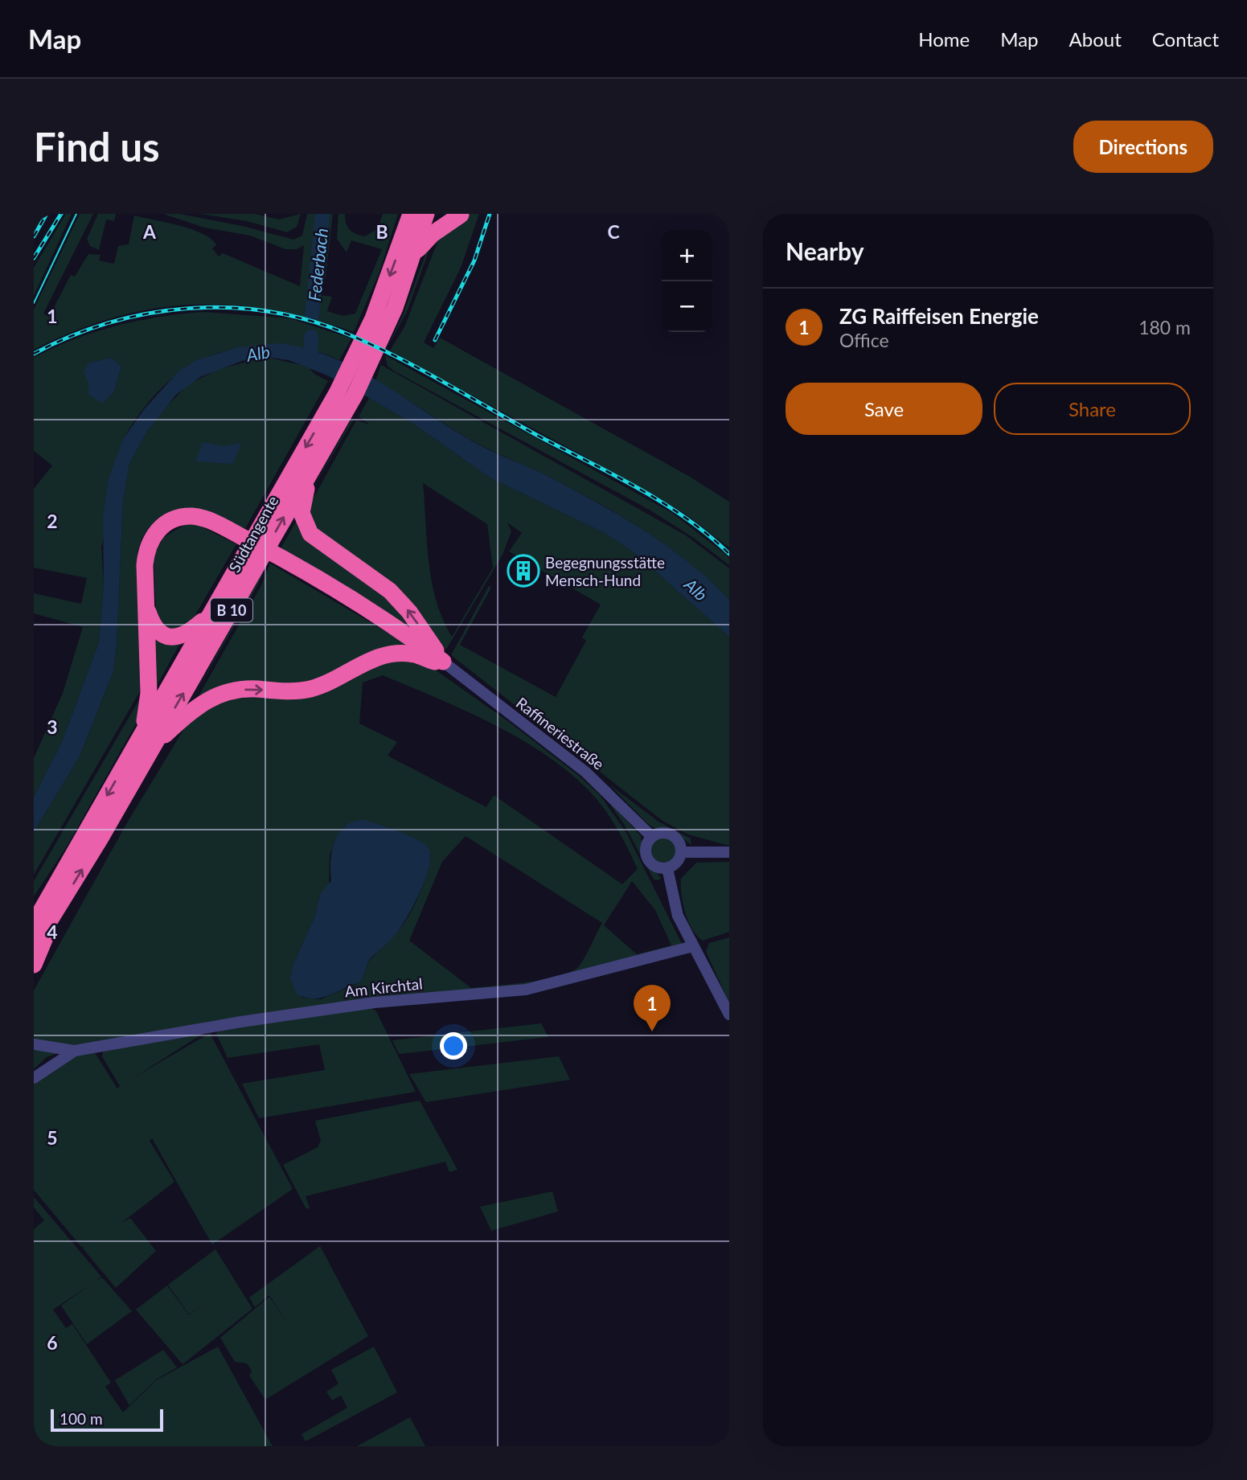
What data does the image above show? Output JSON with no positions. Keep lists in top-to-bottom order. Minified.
{"streets":{"highway":["Südtangente","B 10"],"street":["Raffineriestraße","Am Kirchtal"]},"water":["Federbach","Alb"],"places":{"building":["Begegnungsstätte Mensch-Hund"]},"scale_bar":"100 m","page":{"header":"Map","nav":["Home","Map","About","Contact"],"buttons":["Directions",["Save","Share"]],"title":"Find us","heading":"Nearby","map_buttons":["+","−"],"list":[{"mark":"1","name":"ZG Raiffeisen Energie","note":"Office","value":"180 m"}],"pins":"1","scale":"100 m"},"grid":{"columns":["A","B","C"],"rows":["1","2","3","4","5","6"]}}
